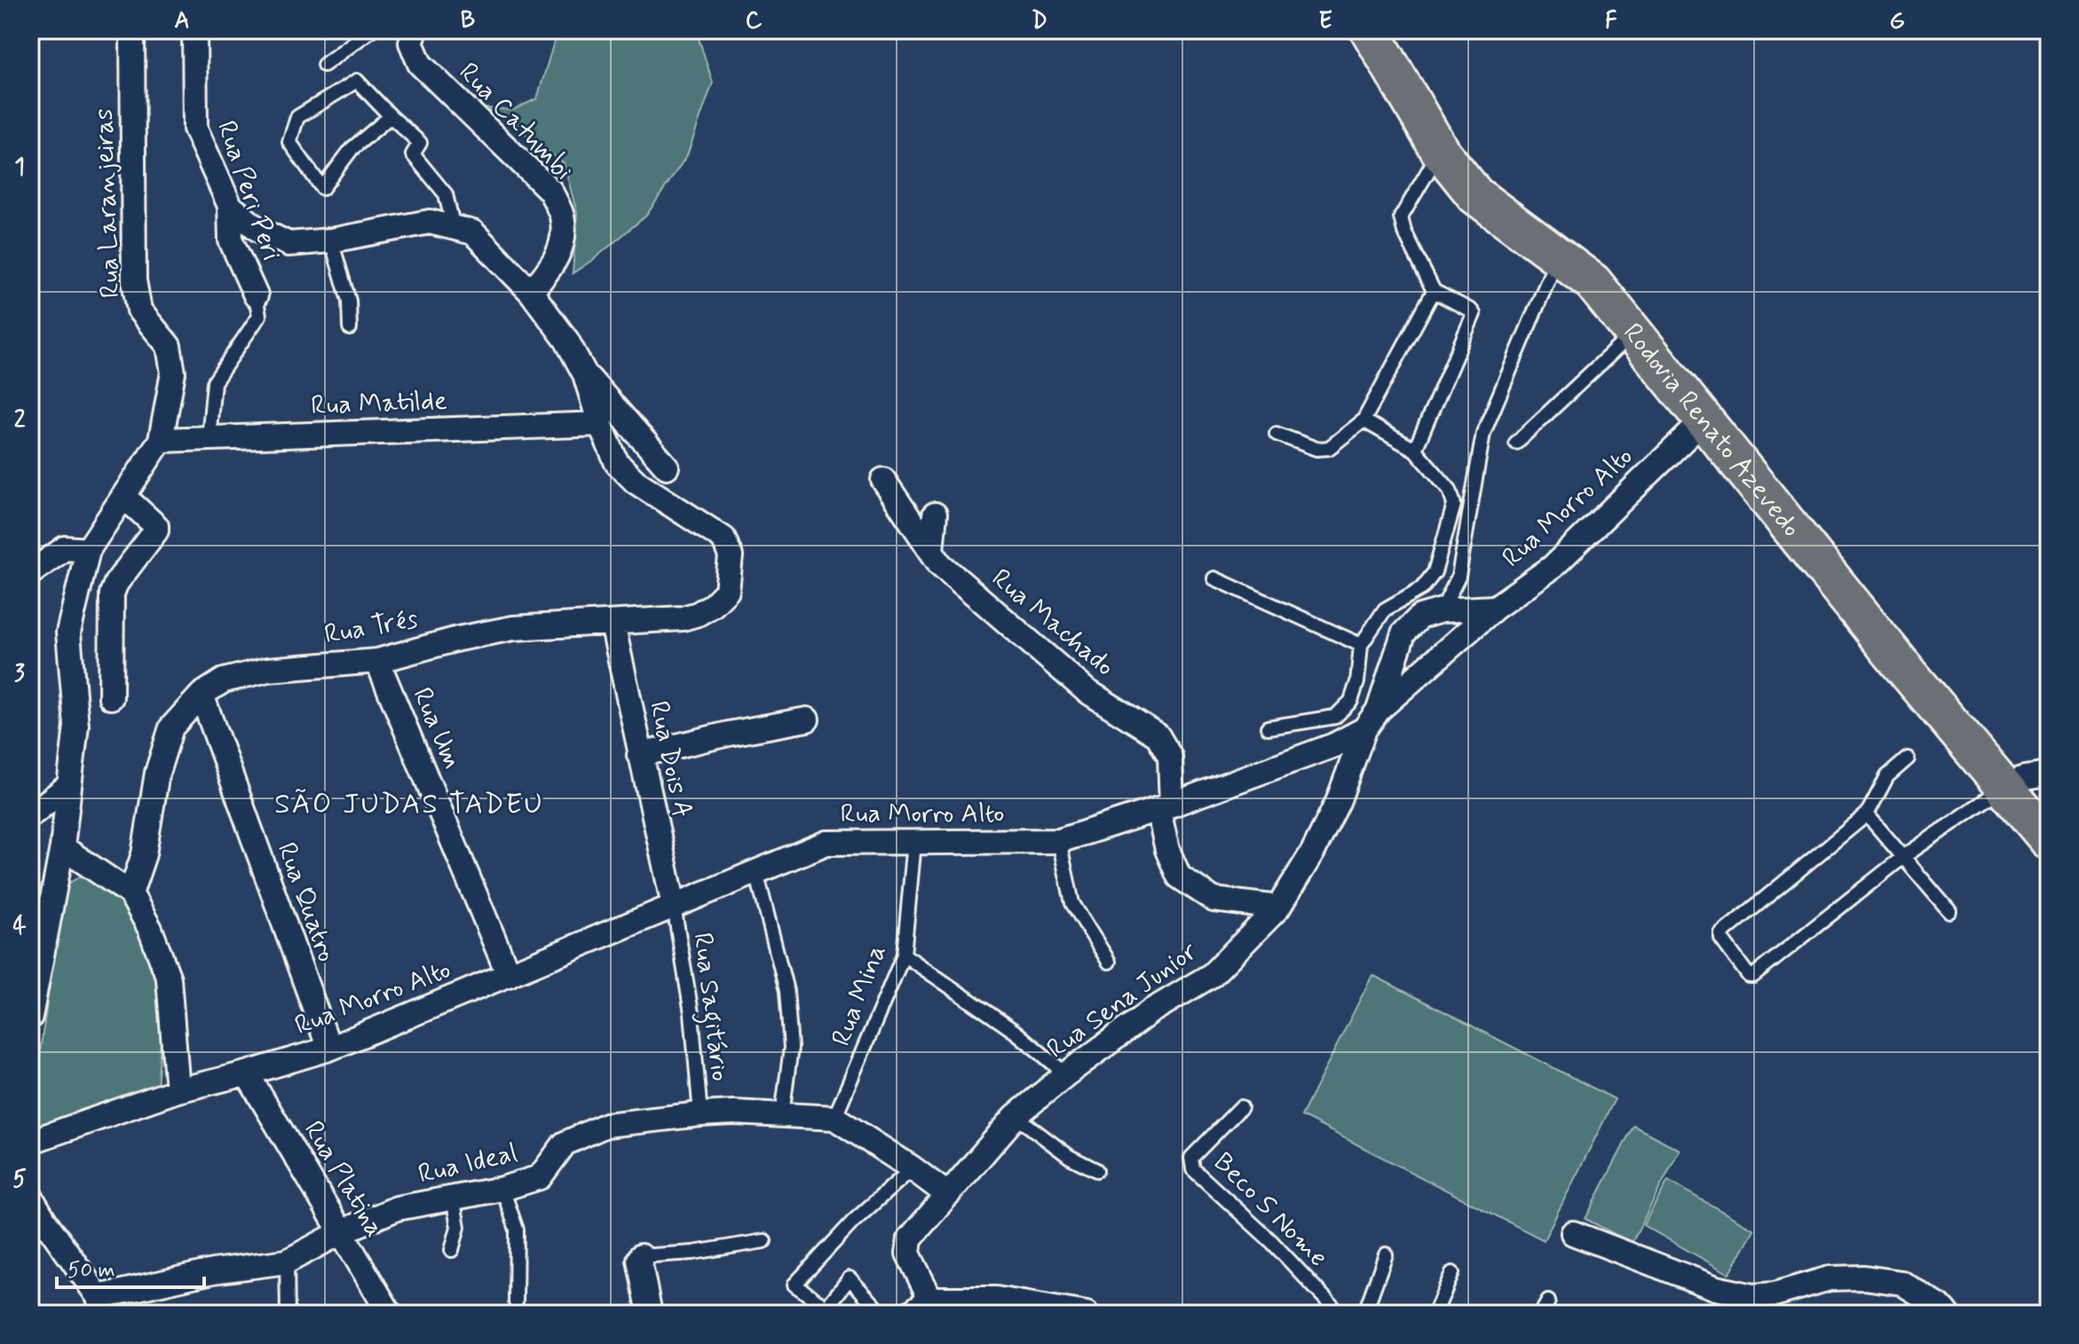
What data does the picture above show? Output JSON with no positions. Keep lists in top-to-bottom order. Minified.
{"streets":{"main road":["Rodovia Renato Azevedo"],"street":["Rua Catumbi","Rua Peri Peri","Rua Laranjeiras","Rua Matilde","Rua Morro Alto","Rua Machado","Rua Trés","Rua Um","Rua Dois A","Rua Quatro","Rua Sena Junior","Rua Ideal","Rua Platina"],"lane":["Rua Mina","Rua Sagitário","Beco S Nome"]},"crossings":[["Rua Peri Peri","Rua Matilde"],["Rua Laranjeiras","Rua Matilde"],["Rua Matilde","Rua Trés"],["Rodovia Renato Azevedo","Rua Morro Alto"],["Rua Morro Alto","Rua Machado"],["Rua Morro Alto","Rua Um"],["Rua Morro Alto","Rua Dois A"],["Rua Morro Alto","Rua Quatro"],["Rua Morro Alto","Rua Mina"],["Rua Morro Alto","Rua Sena Junior"],["Rua Morro Alto","Rua Sagitário"],["Rua Morro Alto","Rua Platina"],["Rua Machado","Rua Sena Junior"],["Rua Trés","Rua Um"],["Rua Trés","Rua Dois A"],["Rua Trés","Rua Quatro"],["Rua Dois A","Rua Sagitário"],["Rua Mina","Rua Ideal"],["Rua Sena Junior","Rua Ideal"],["Rua Sagitário","Rua Ideal"],["Rua Ideal","Rua Platina"]],"districts":["SÃO JUDAS TADEU"],"scale_bar":"50 m","grid":{"columns":["A","B","C","D","E","F","G"],"rows":["1","2","3","4","5"]}}
